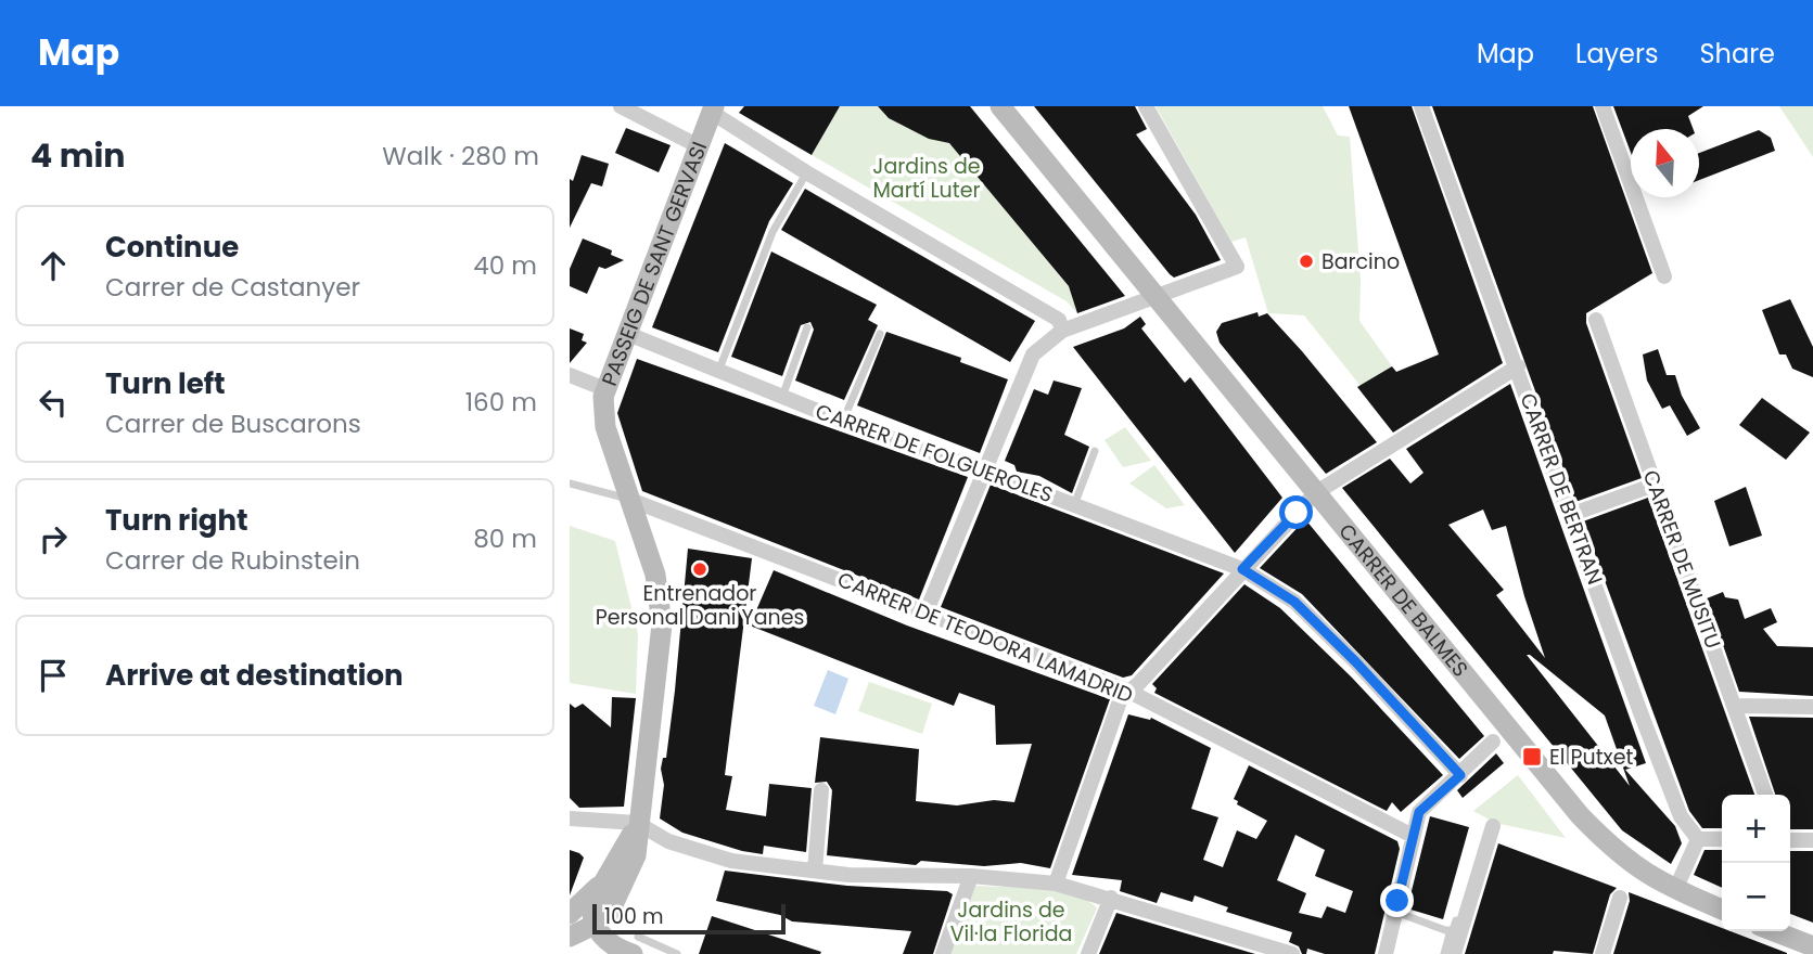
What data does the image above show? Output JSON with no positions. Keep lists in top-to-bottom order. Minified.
{"streets":{"main road":["PASSEIG DE SANT GERVASI","CARRER DE BALMES"],"street":["CARRER DE FOLGUEROLES","CARRER DE BERTRAN","CARRER DE MUSITU","CARRER DE TEODORA LAMADRID"]},"crossings":[["PASSEIG DE SANT GERVASI","CARRER DE FOLGUEROLES"],["PASSEIG DE SANT GERVASI","CARRER DE TEODORA LAMADRID"]],"parks":["Jardins de Martí Luter","Jardins de Vil·la Florida"],"places":{"other":["Barcino","Entrenador Personal Dani Yanes"],"transit":["El Putxet"]},"scale_bar":"100 m","north":"top","page":{"header":"Map","nav":["Map","Layers","Share"],"heading":["4 min","Walk · 280 m"],"list":[["Continue","Carrer de Castanyer","40 m"],["Turn left","Carrer de Buscarons","160 m"],["Turn right","Carrer de Rubinstein","80 m"],"Arrive at destination"],"map_buttons":["+","−"],"scale":"100 m"}}
